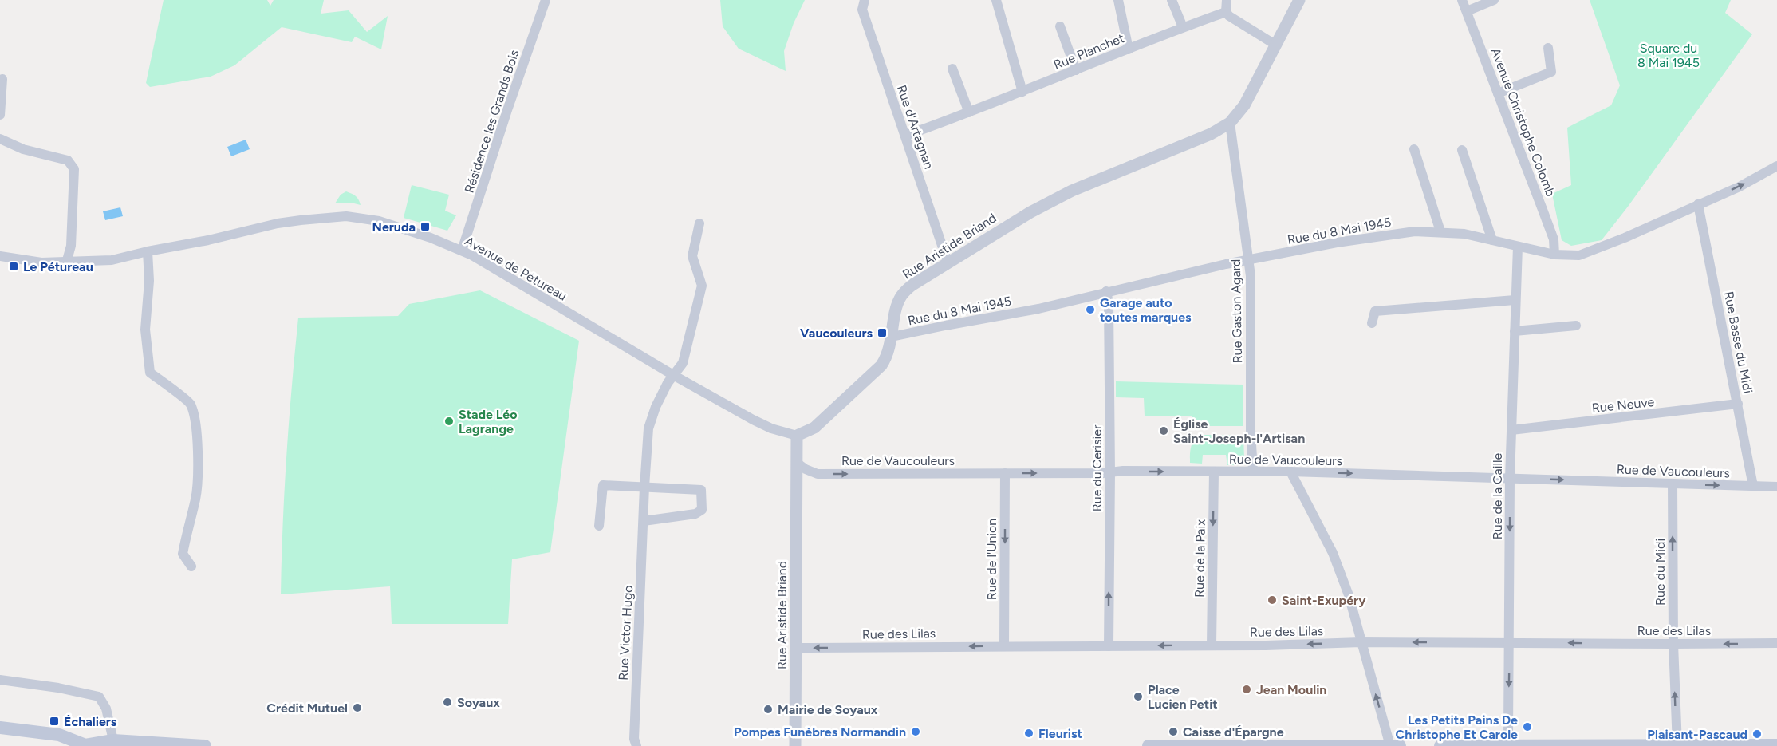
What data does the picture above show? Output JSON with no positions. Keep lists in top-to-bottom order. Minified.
{"streets":{"street":["Rue Planchet","Résidence les Grands Bois","Avenue Christophe Colomb","Rue d'Artagnan","Rue du 8 Mai 1945","Rue Aristide Briand","Avenue de Pétureau","Rue Gaston Agard","Rue Basse du Midi","Rue Neuve","Rue de Vaucouleurs","Rue du Cerisier","Rue de la Caille","Rue de la Paix","Rue de l'Union","Rue du Midi","Rue des Lilas","Rue Victor Hugo"]},"crossings":[["Rue Planchet","Rue d'Artagnan"],["Résidence les Grands Bois","Avenue de Pétureau"],["Avenue Christophe Colomb","Rue du 8 Mai 1945"],["Rue d'Artagnan","Rue Aristide Briand"],["Rue du 8 Mai 1945","Rue Aristide Briand"],["Rue du 8 Mai 1945","Rue Gaston Agard"],["Rue du 8 Mai 1945","Rue Basse du Midi"],["Rue du 8 Mai 1945","Rue du Cerisier"],["Rue du 8 Mai 1945","Rue de la Caille"],["Rue Aristide Briand","Avenue de Pétureau"],["Rue Aristide Briand","Rue Gaston Agard"],["Rue Aristide Briand","Rue de Vaucouleurs"],["Rue Aristide Briand","Rue des Lilas"],["Avenue de Pétureau","Rue Victor Hugo"],["Rue Gaston Agard","Rue de Vaucouleurs"],["Rue Basse du Midi","Rue Neuve"],["Rue Basse du Midi","Rue de Vaucouleurs"],["Rue Neuve","Rue de la Caille"],["Rue de Vaucouleurs","Rue du Cerisier"],["Rue de Vaucouleurs","Rue de la Caille"],["Rue de Vaucouleurs","Rue de la Paix"],["Rue de Vaucouleurs","Rue de l'Union"],["Rue de Vaucouleurs","Rue du Midi"],["Rue du Cerisier","Rue des Lilas"],["Rue de la Caille","Rue des Lilas"],["Rue de la Paix","Rue des Lilas"],["Rue de l'Union","Rue des Lilas"],["Rue du Midi","Rue des Lilas"]],"one_way":["Rue de Vaucouleurs","Rue du Cerisier","Rue de la Caille","Rue de la Paix","Rue de l'Union","Rue du Midi","Rue des Lilas"],"parks":["Square du 8 Mai 1945"],"places":{"transit":["Neruda","Le Pétureau","Vaucouleurs","Échaliers"],"other":["Garage auto toutes marques","Stade Léo Lagrange","Église Saint-Joseph-l'Artisan","Saint-Exupéry","Jean Moulin","Place Lucien Petit","Soyaux","Crédit Mutuel","Mairie de Soyaux","Les Petits Pains De Christophe Et Carole","Pompes Funèbres Normandin","Caisse d'Épargne","Fleurist","Plaisant-Pascaud"]}}
